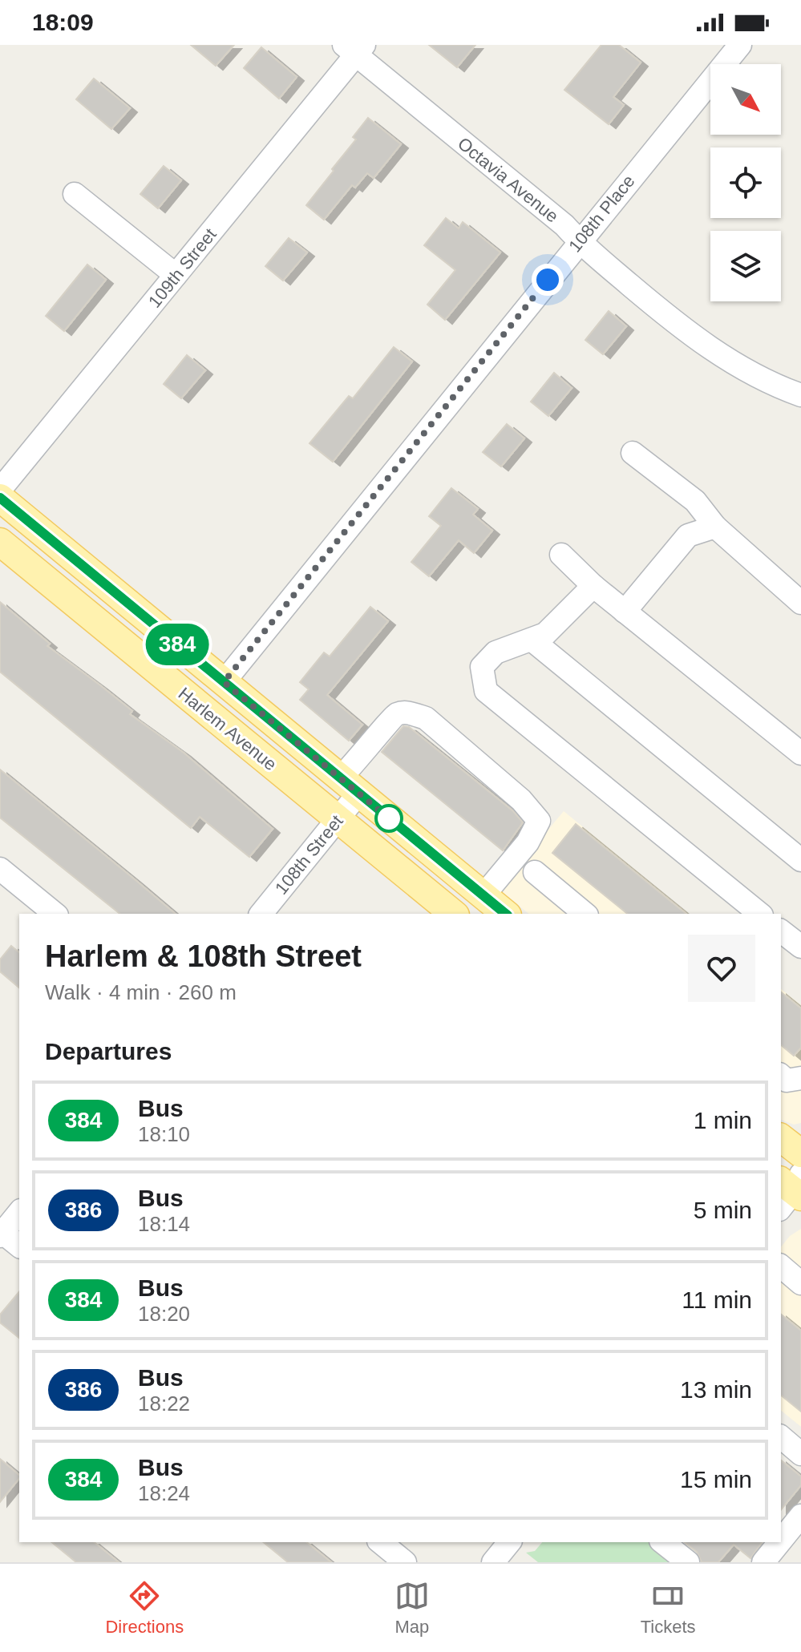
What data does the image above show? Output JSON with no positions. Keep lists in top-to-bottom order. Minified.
{"streets":{"main road":["Harlem Avenue"],"street":["Octavia Avenue","108th Place","109th Street","108th Street"]},"crossings":[["Octavia Avenue","108th Place"],["Octavia Avenue","109th Street"],["108th Place","Harlem Avenue"],["Harlem Avenue","108th Street"]],"lines":["bus line 384"],"north":"bottom right","page":{"status":"18:09","on_map":"384","heading":[["Harlem & 108th Street","Walk · 4 min · 260 m"],"Departures"],"list":[{"mark":"384","name":"Bus","note":"18:10","value":"1 min"},{"mark":"386","name":"Bus","note":"18:14","value":"5 min"},{"mark":"384","name":"Bus","note":"18:20","value":"11 min"},{"mark":"386","name":"Bus","note":"18:22","value":"13 min"},{"mark":"384","name":"Bus","note":"18:24","value":"15 min"}],"tabs":["Directions","Map","Tickets"]}}
